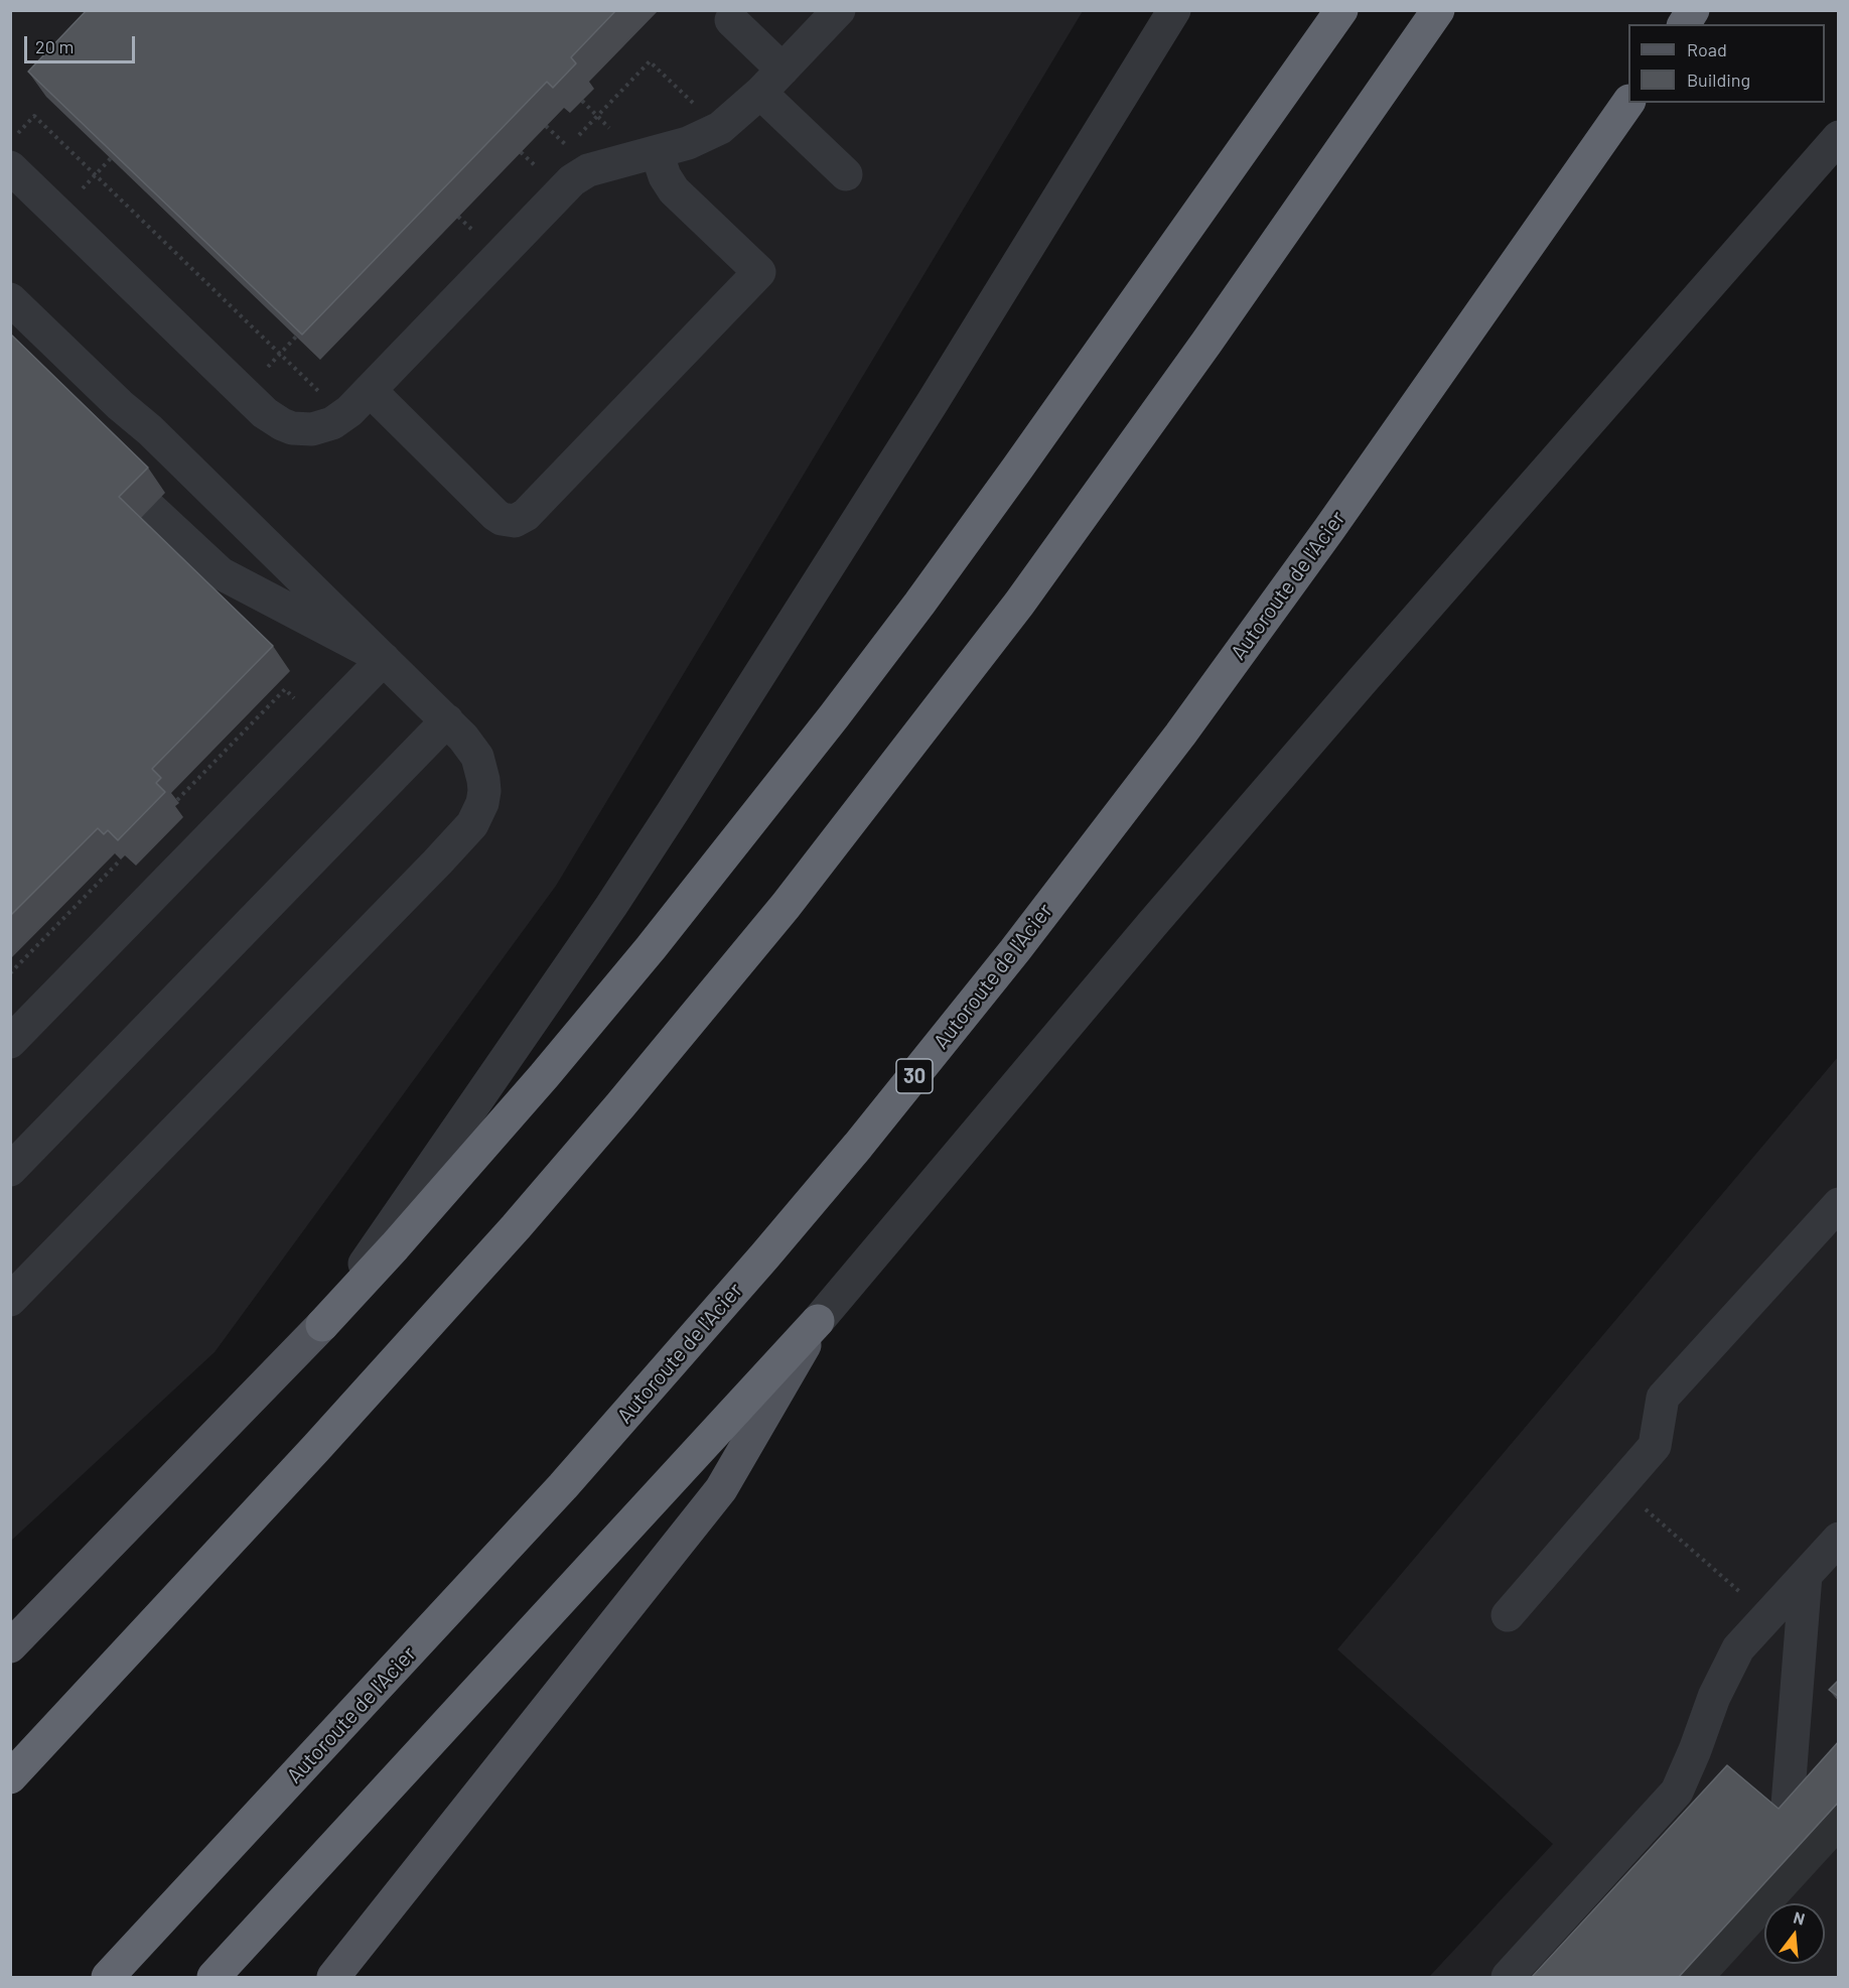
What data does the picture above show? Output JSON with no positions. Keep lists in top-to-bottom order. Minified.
{"streets":{"highway":["Autoroute de l'Acier","30"]},"legend":["Road","Building"],"scale_bar":"20 m","north":"top"}
